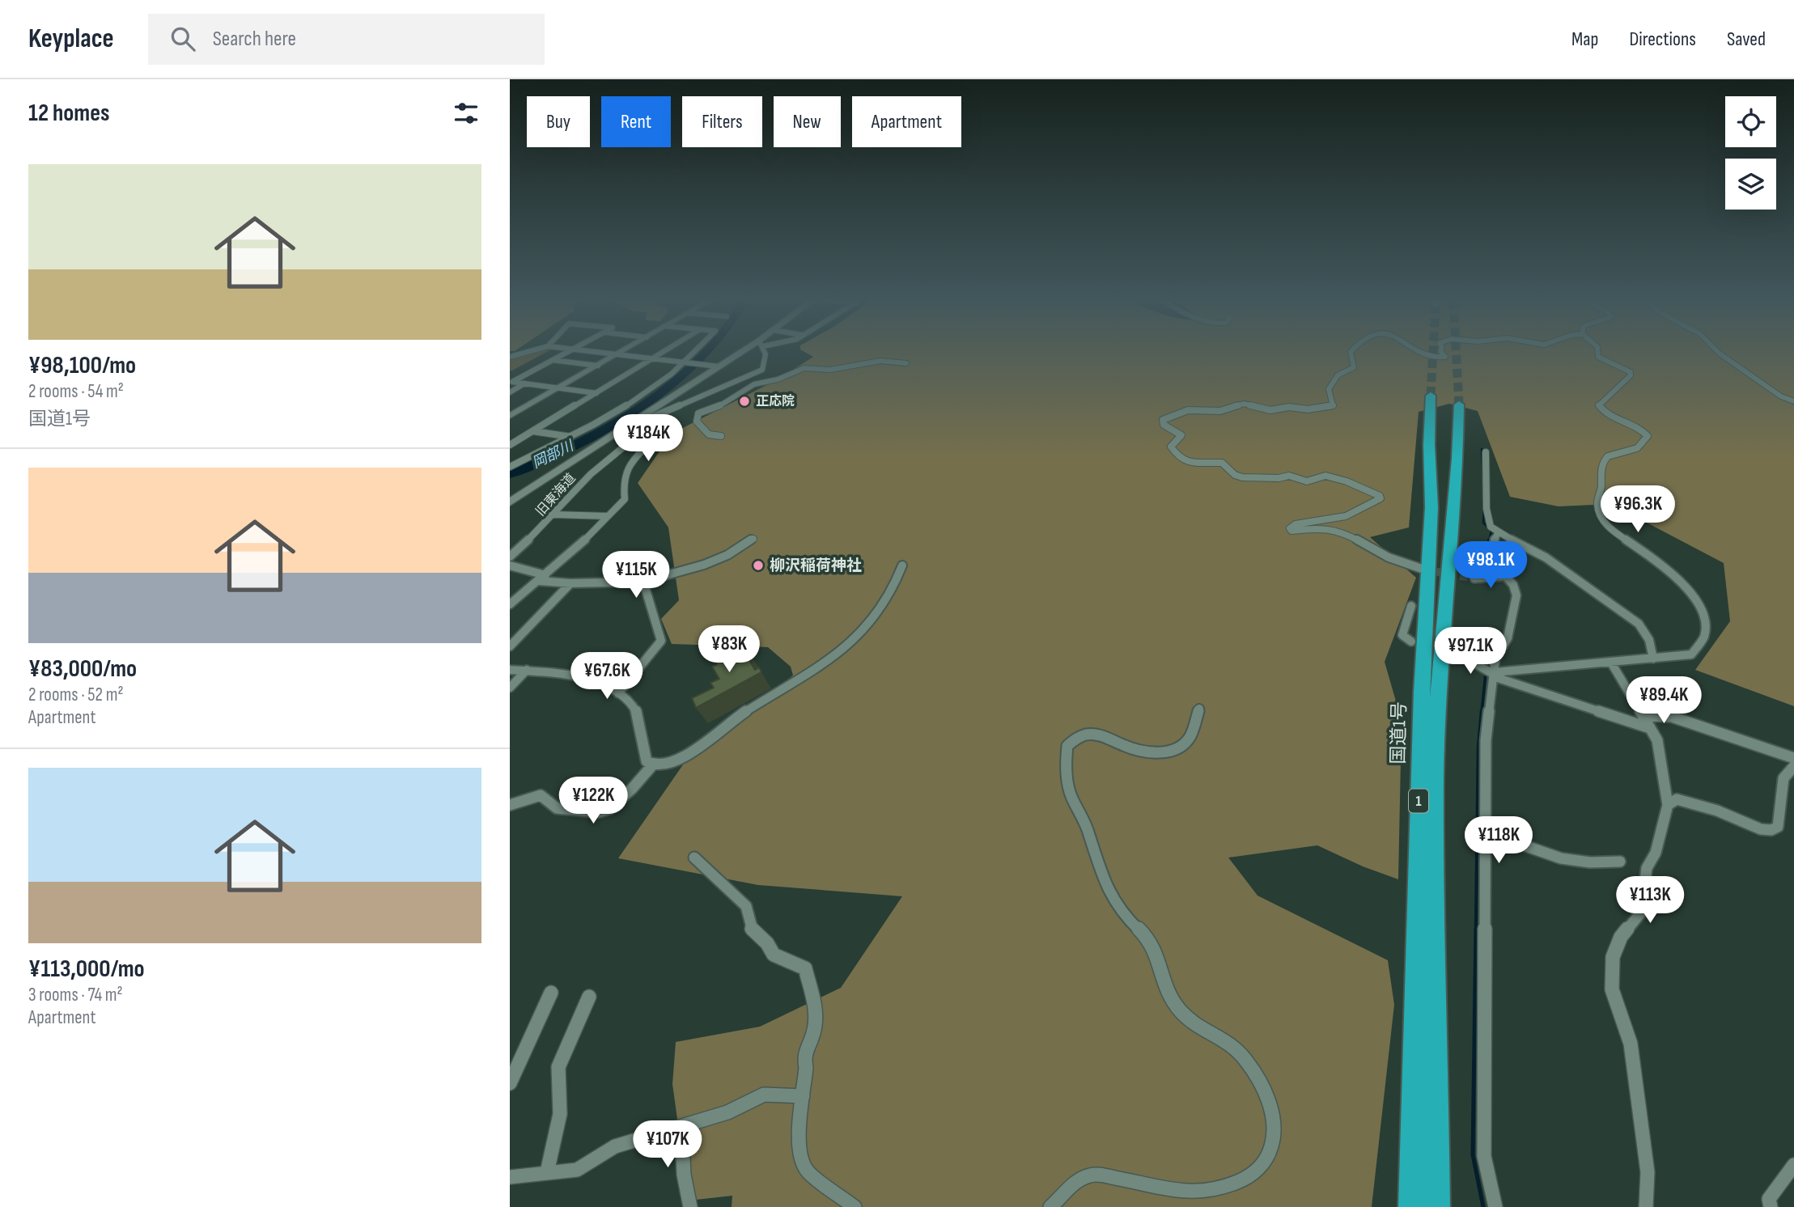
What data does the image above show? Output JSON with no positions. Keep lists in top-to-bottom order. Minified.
{"streets":{"highway":["国道1号","1"],"street":["旧東海道"]},"water":["岡部川"],"places":["正応院","柳沢稲荷神社"],"page":{"header":"Keyplace","search":"Search here","nav":["Map","Directions","Saved"],"heading":"12 homes","chip":["Buy","Rent","Filters","New","Apartment"],"list":[{"name":"¥98,100/mo","note":"2 rooms · 54 m² · 国道1号"},{"name":"¥83,000/mo","note":"2 rooms · 52 m² · Apartment"},{"name":"¥113,000/mo","note":"3 rooms · 74 m² · Apartment"}],"price":["¥184K","¥96.3K","¥98.1K","¥115K","¥83K","¥97.1K","¥67.6K","¥89.4K","¥122K","¥118K","¥113K","¥107K"]}}
